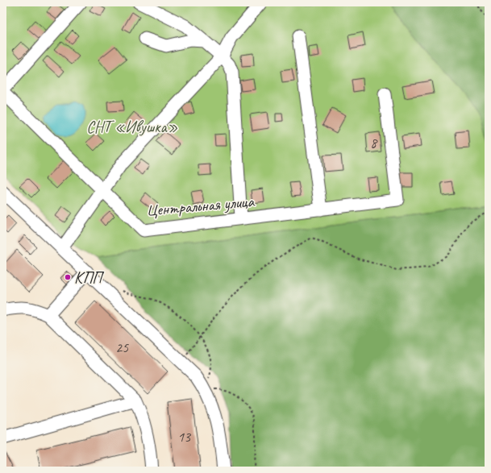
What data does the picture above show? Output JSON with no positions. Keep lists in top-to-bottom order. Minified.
{"streets":{"street":["Центральная улица"]},"parks":["СНТ «Ивушка»"],"places":["КПП"],"house_numbers":["8","25","13"]}
